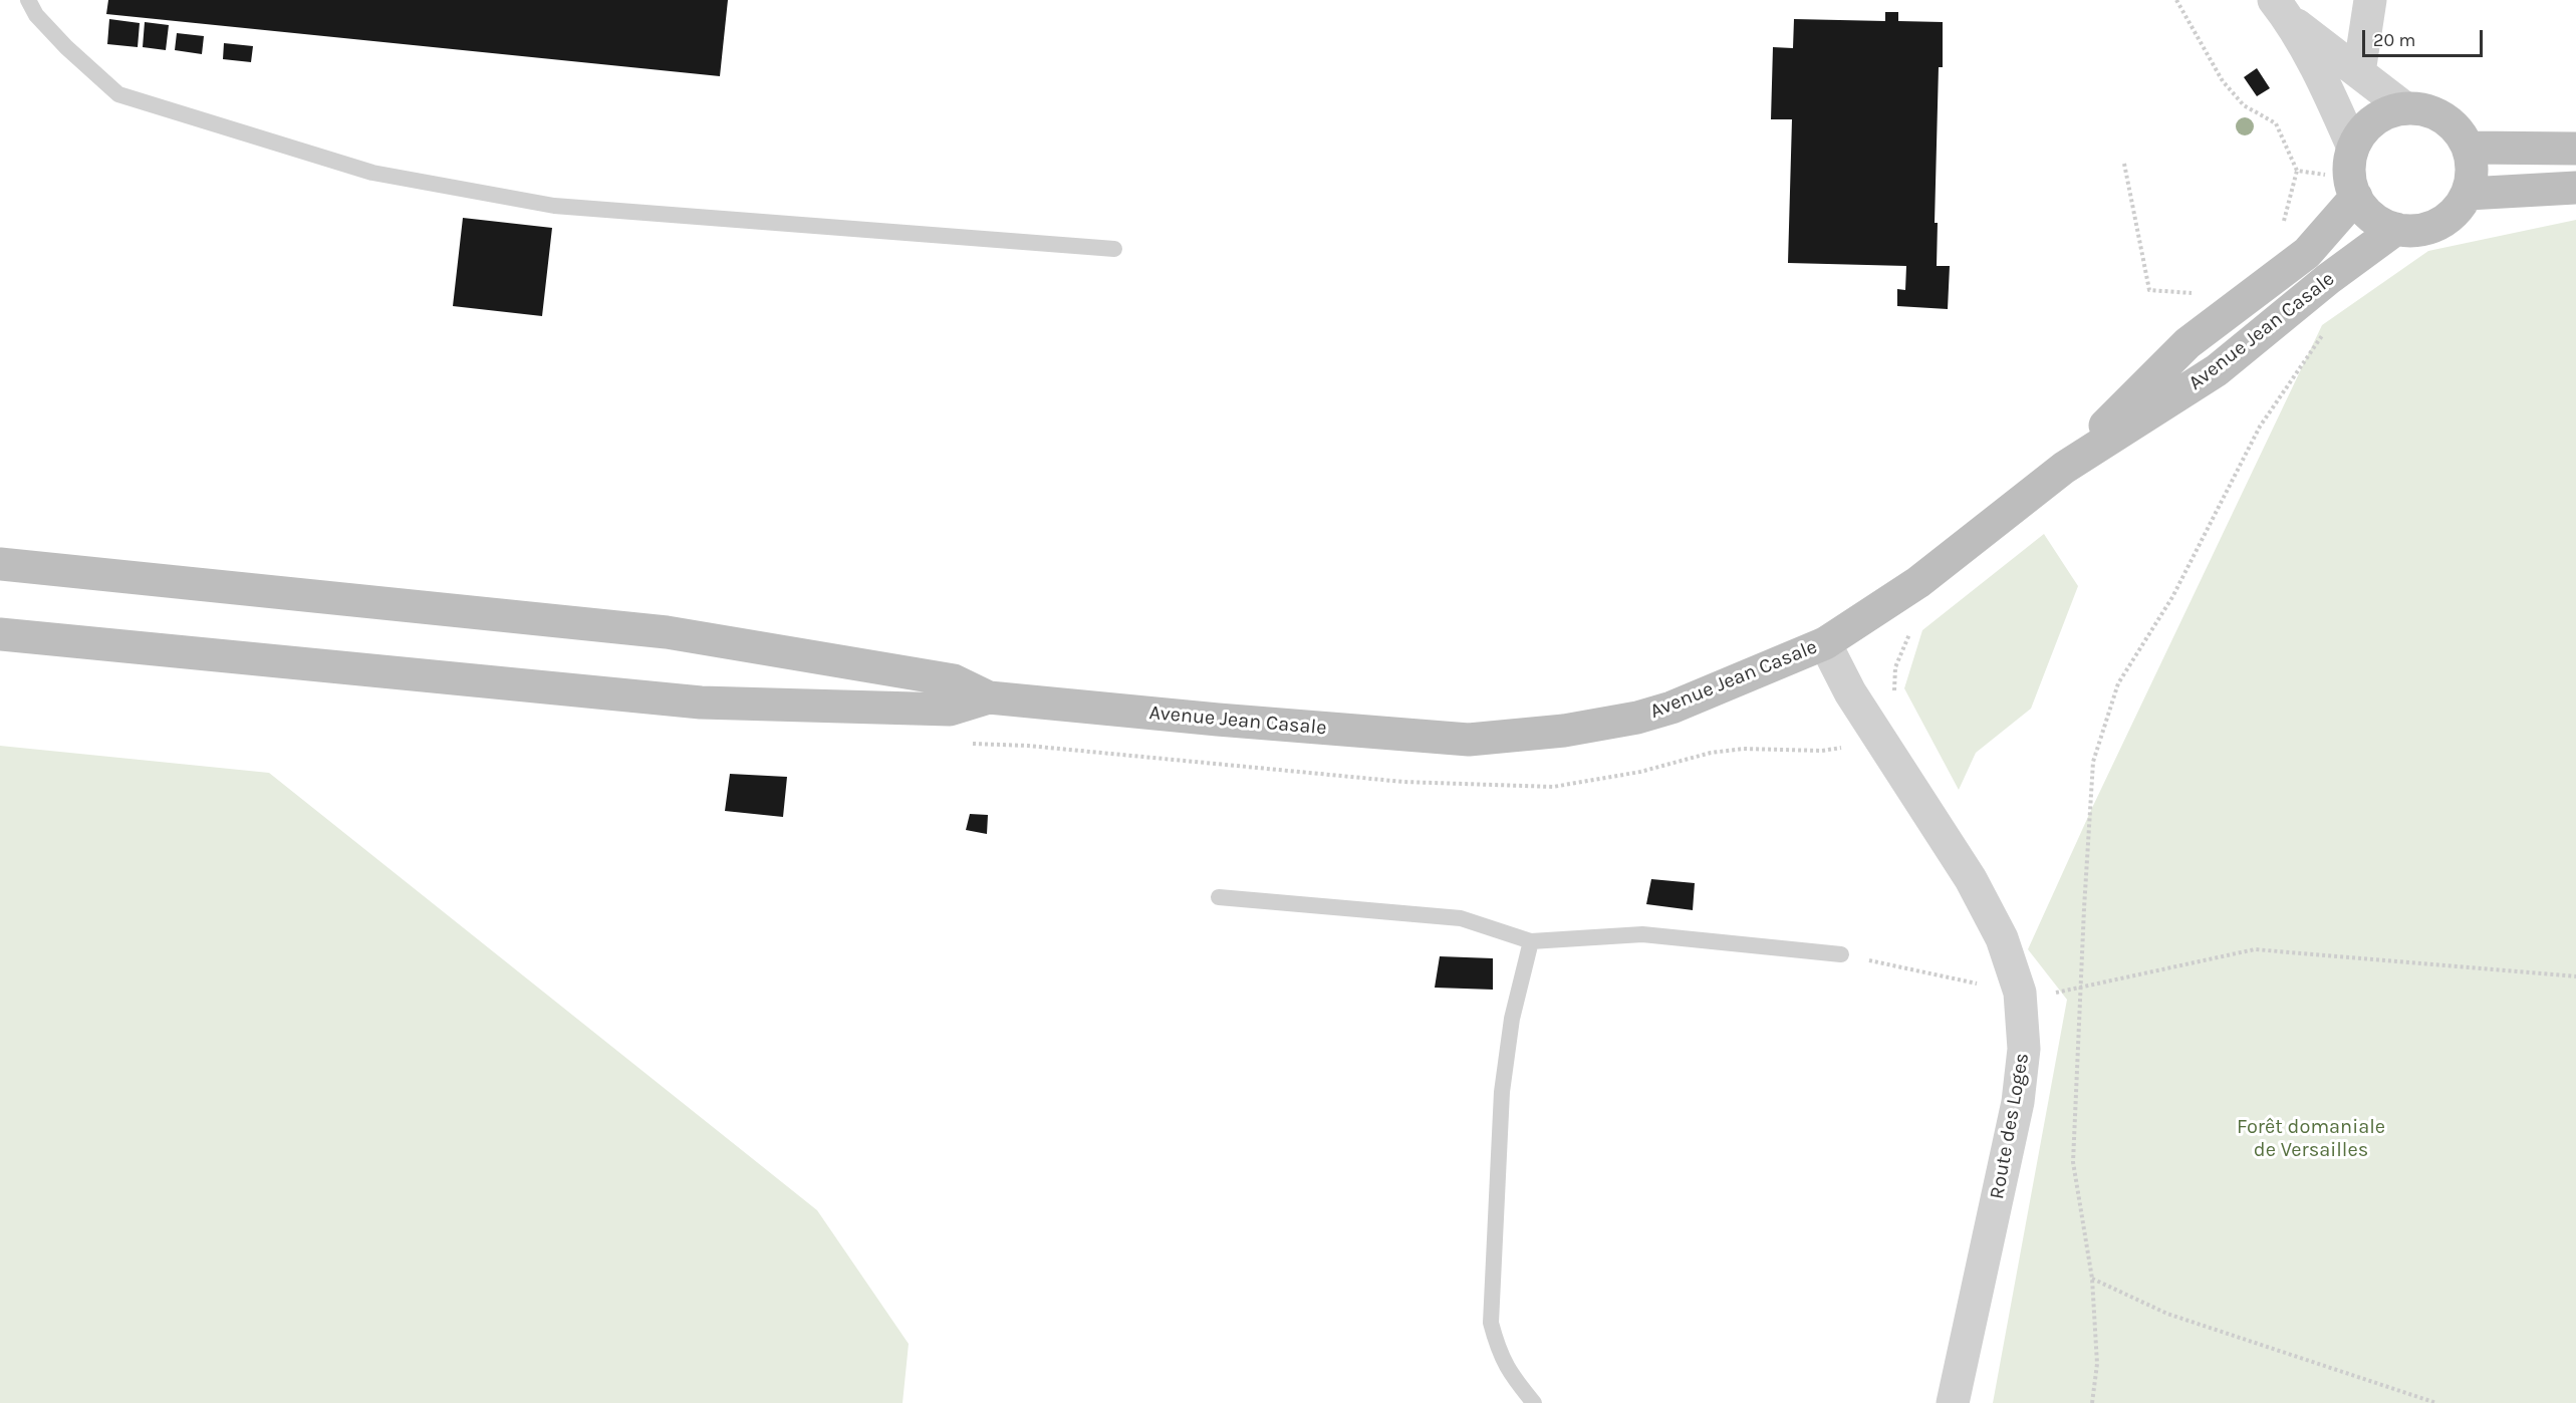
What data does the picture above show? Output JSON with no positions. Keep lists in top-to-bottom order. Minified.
{"streets":{"main road":["Avenue Jean Casale"],"street":["Route des Loges"]},"crossings":[["Avenue Jean Casale","Route des Loges"]],"parks":["Forêt domaniale de Versailles"],"scale_bar":"20 m"}
